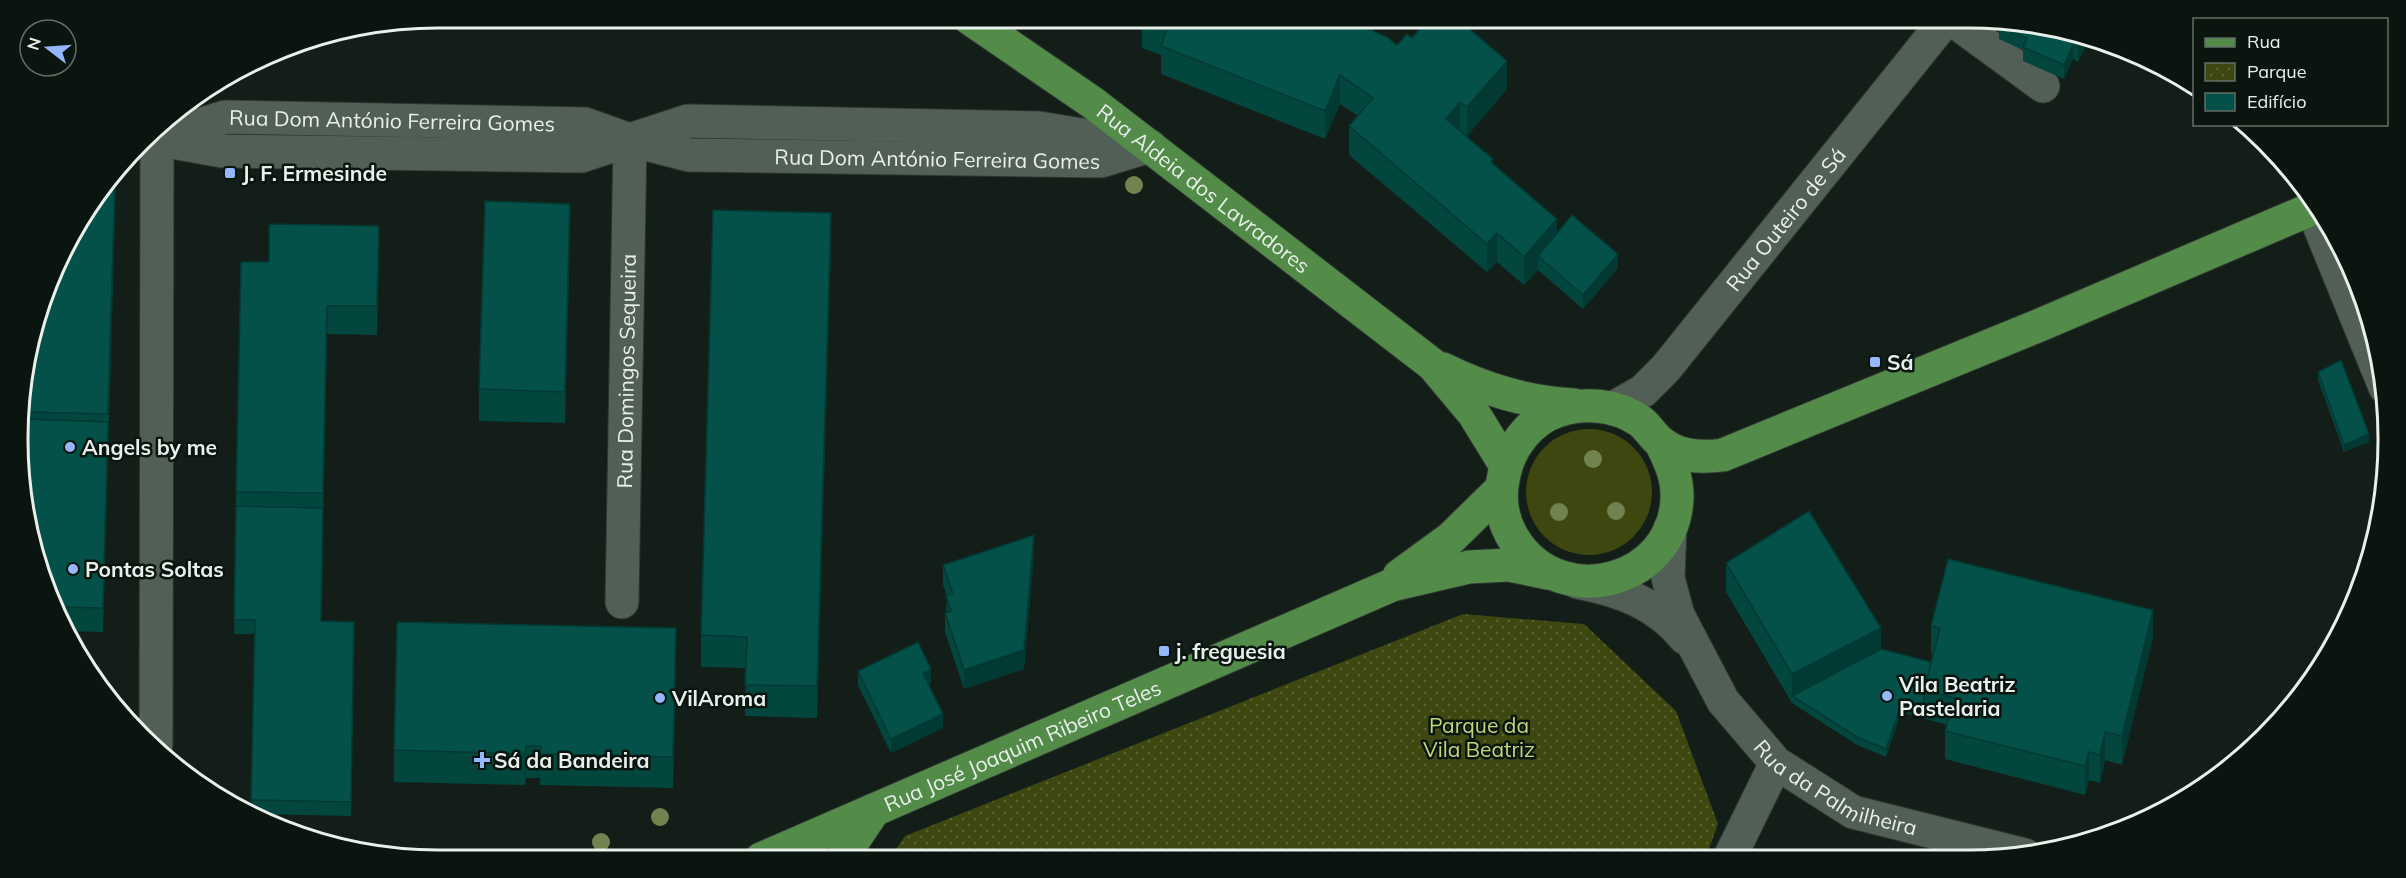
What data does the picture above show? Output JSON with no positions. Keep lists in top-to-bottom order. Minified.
{"streets":{"main road":["Rua Aldeia dos Lavradores","Rua José Joaquim Ribeiro Teles"],"street":["Rua Dom António Ferreira Gomes","Rua Outeiro de Sá","Rua Domingos Sequeira","Rua da Palmilheira"]},"crossings":[["Rua Dom António Ferreira Gomes","Rua Aldeia dos Lavradores"],["Rua Dom António Ferreira Gomes","Rua Domingos Sequeira"],["Rua Aldeia dos Lavradores","Rua Outeiro de Sá"],["Rua Aldeia dos Lavradores","Rua José Joaquim Ribeiro Teles"],["Rua Aldeia dos Lavradores","Rua da Palmilheira"],["Rua Outeiro de Sá","Rua José Joaquim Ribeiro Teles"],["Rua Outeiro de Sá","Rua da Palmilheira"],["Rua José Joaquim Ribeiro Teles","Rua da Palmilheira"]],"parks":["Parque da Vila Beatriz"],"places":{"transit":["J. F. Ermesinde","Sá","j. freguesia"],"other":["Angels by me","Pontas Soltas","Vila Beatriz Pastelaria","VilAroma"],"health":["Sá da Bandeira"]},"legend":["Rua","Parque","Edifício"],"north":"left"}
